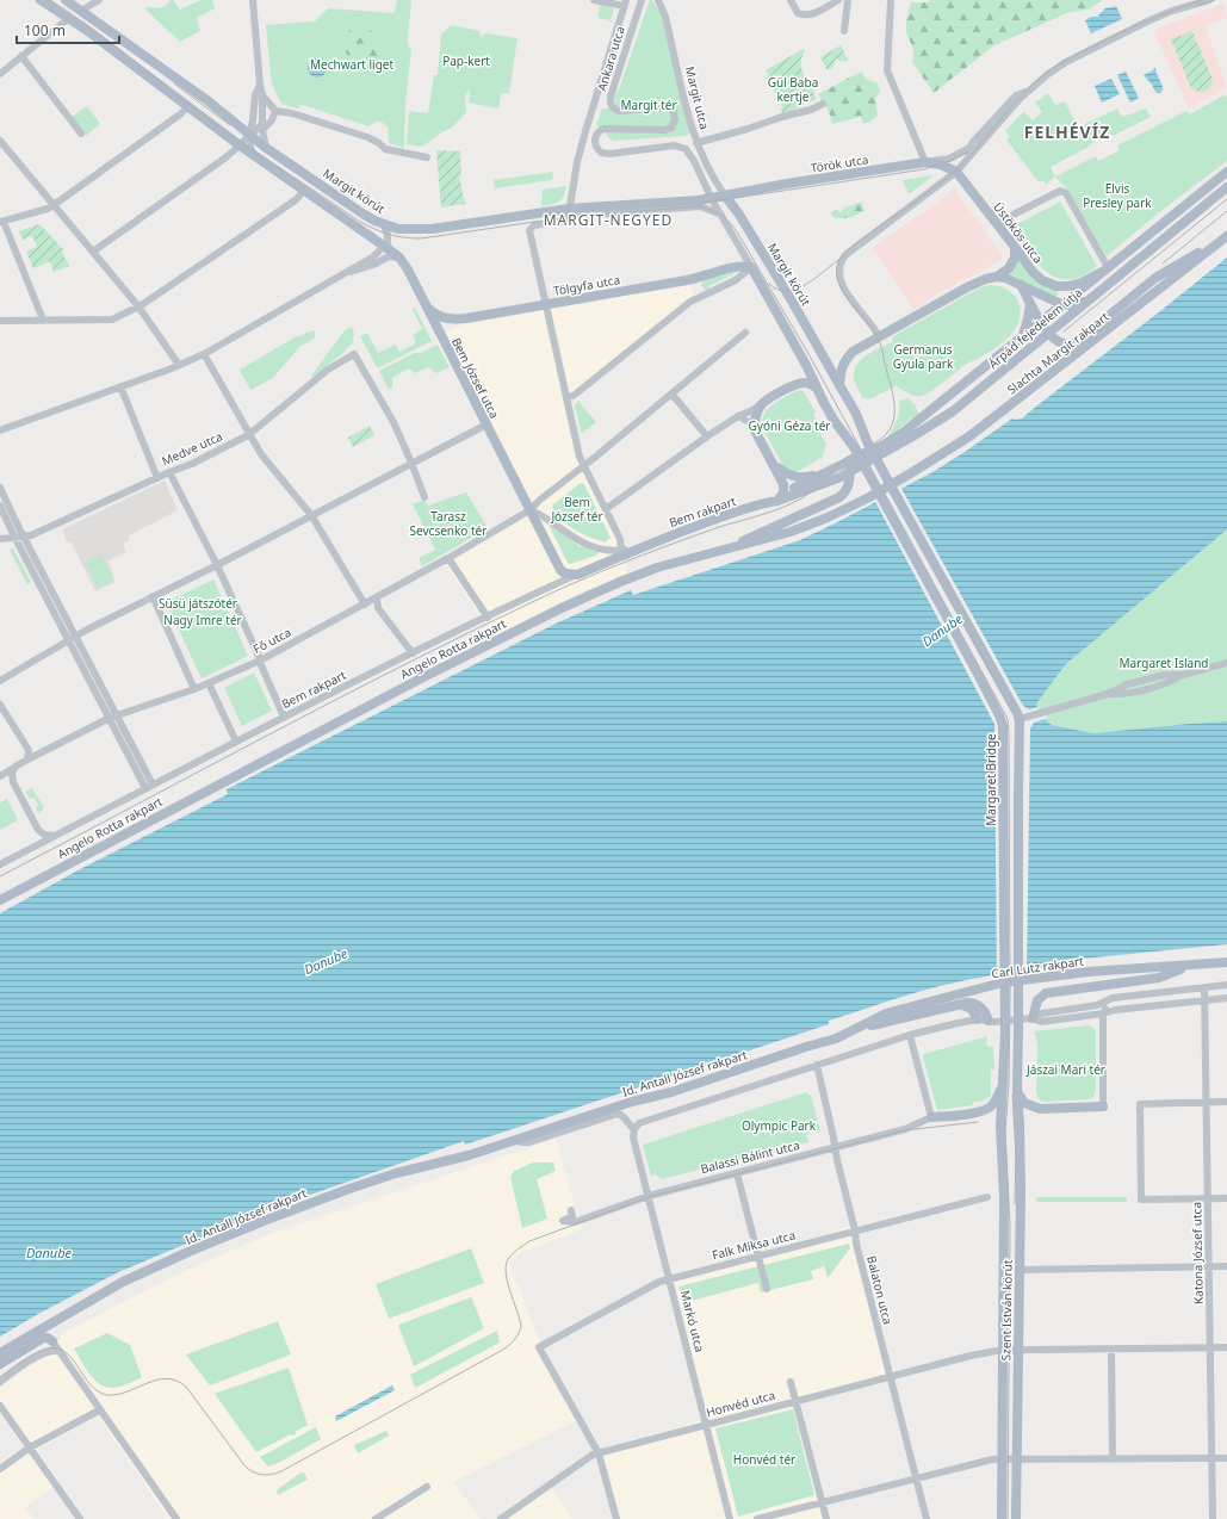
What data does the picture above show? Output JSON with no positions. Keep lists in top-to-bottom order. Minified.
{"streets":{"main road":["Török utca","Margit körút","Üstökös utca","Tölgyfa utca","Árpád fejedelem útja","Slachta Margit rakpart","Bem József utca","Bem rakpart","Angelo Rotta rakpart","Margaret Bridge","Carl Lutz rakpart","Id. Antall József rakpart","Szent István körút"],"street":["Ankara utca","Margit utca","Medve utca","Fő utca","Balassi Bálint utca","Falk Miksa utca","Katona József utca","Balaton utca","Markó utca","Honvéd utca"]},"crossings":[["Ankara utca","Margit körút"],["Margit utca","Török utca"],["Margit utca","Margit körút"],["Török utca","Margit körút"],["Török utca","Üstökös utca"],["Margit körút","Tölgyfa utca"],["Tölgyfa utca","Bem József utca"],["Árpád fejedelem útja","Bem rakpart"],["Slachta Margit rakpart","Angelo Rotta rakpart"],["Bem József utca","Fő utca"],["Margaret Bridge","Szent István körút"],["Carl Lutz rakpart","Id. Antall József rakpart"],["Id. Antall József rakpart","Markó utca"],["Balassi Bálint utca","Balaton utca"],["Balassi Bálint utca","Markó utca"],["Falk Miksa utca","Balaton utca"],["Falk Miksa utca","Markó utca"],["Falk Miksa utca","Honvéd utca"],["Katona József utca","Honvéd utca"],["Balaton utca","Honvéd utca"],["Szent István körút","Honvéd utca"],["Markó utca","Honvéd utca"]],"districts":["FELHÉVÍZ","MARGIT-NEGYED"],"water":["Danube"],"parks":["Pap-kert","Mechwart liget","Gül Baba kertje","Margit tér","Elvis Presley park","Germanus Gyula park","Gyóni Géza tér","Bem József tér","Tarasz Sevcsenko tér","Süsü játszótér","Nagy Imre tér","Margaret Island","Jászai Mari tér","Olympic Park","Honvéd tér"],"scale_bar":"100 m"}
